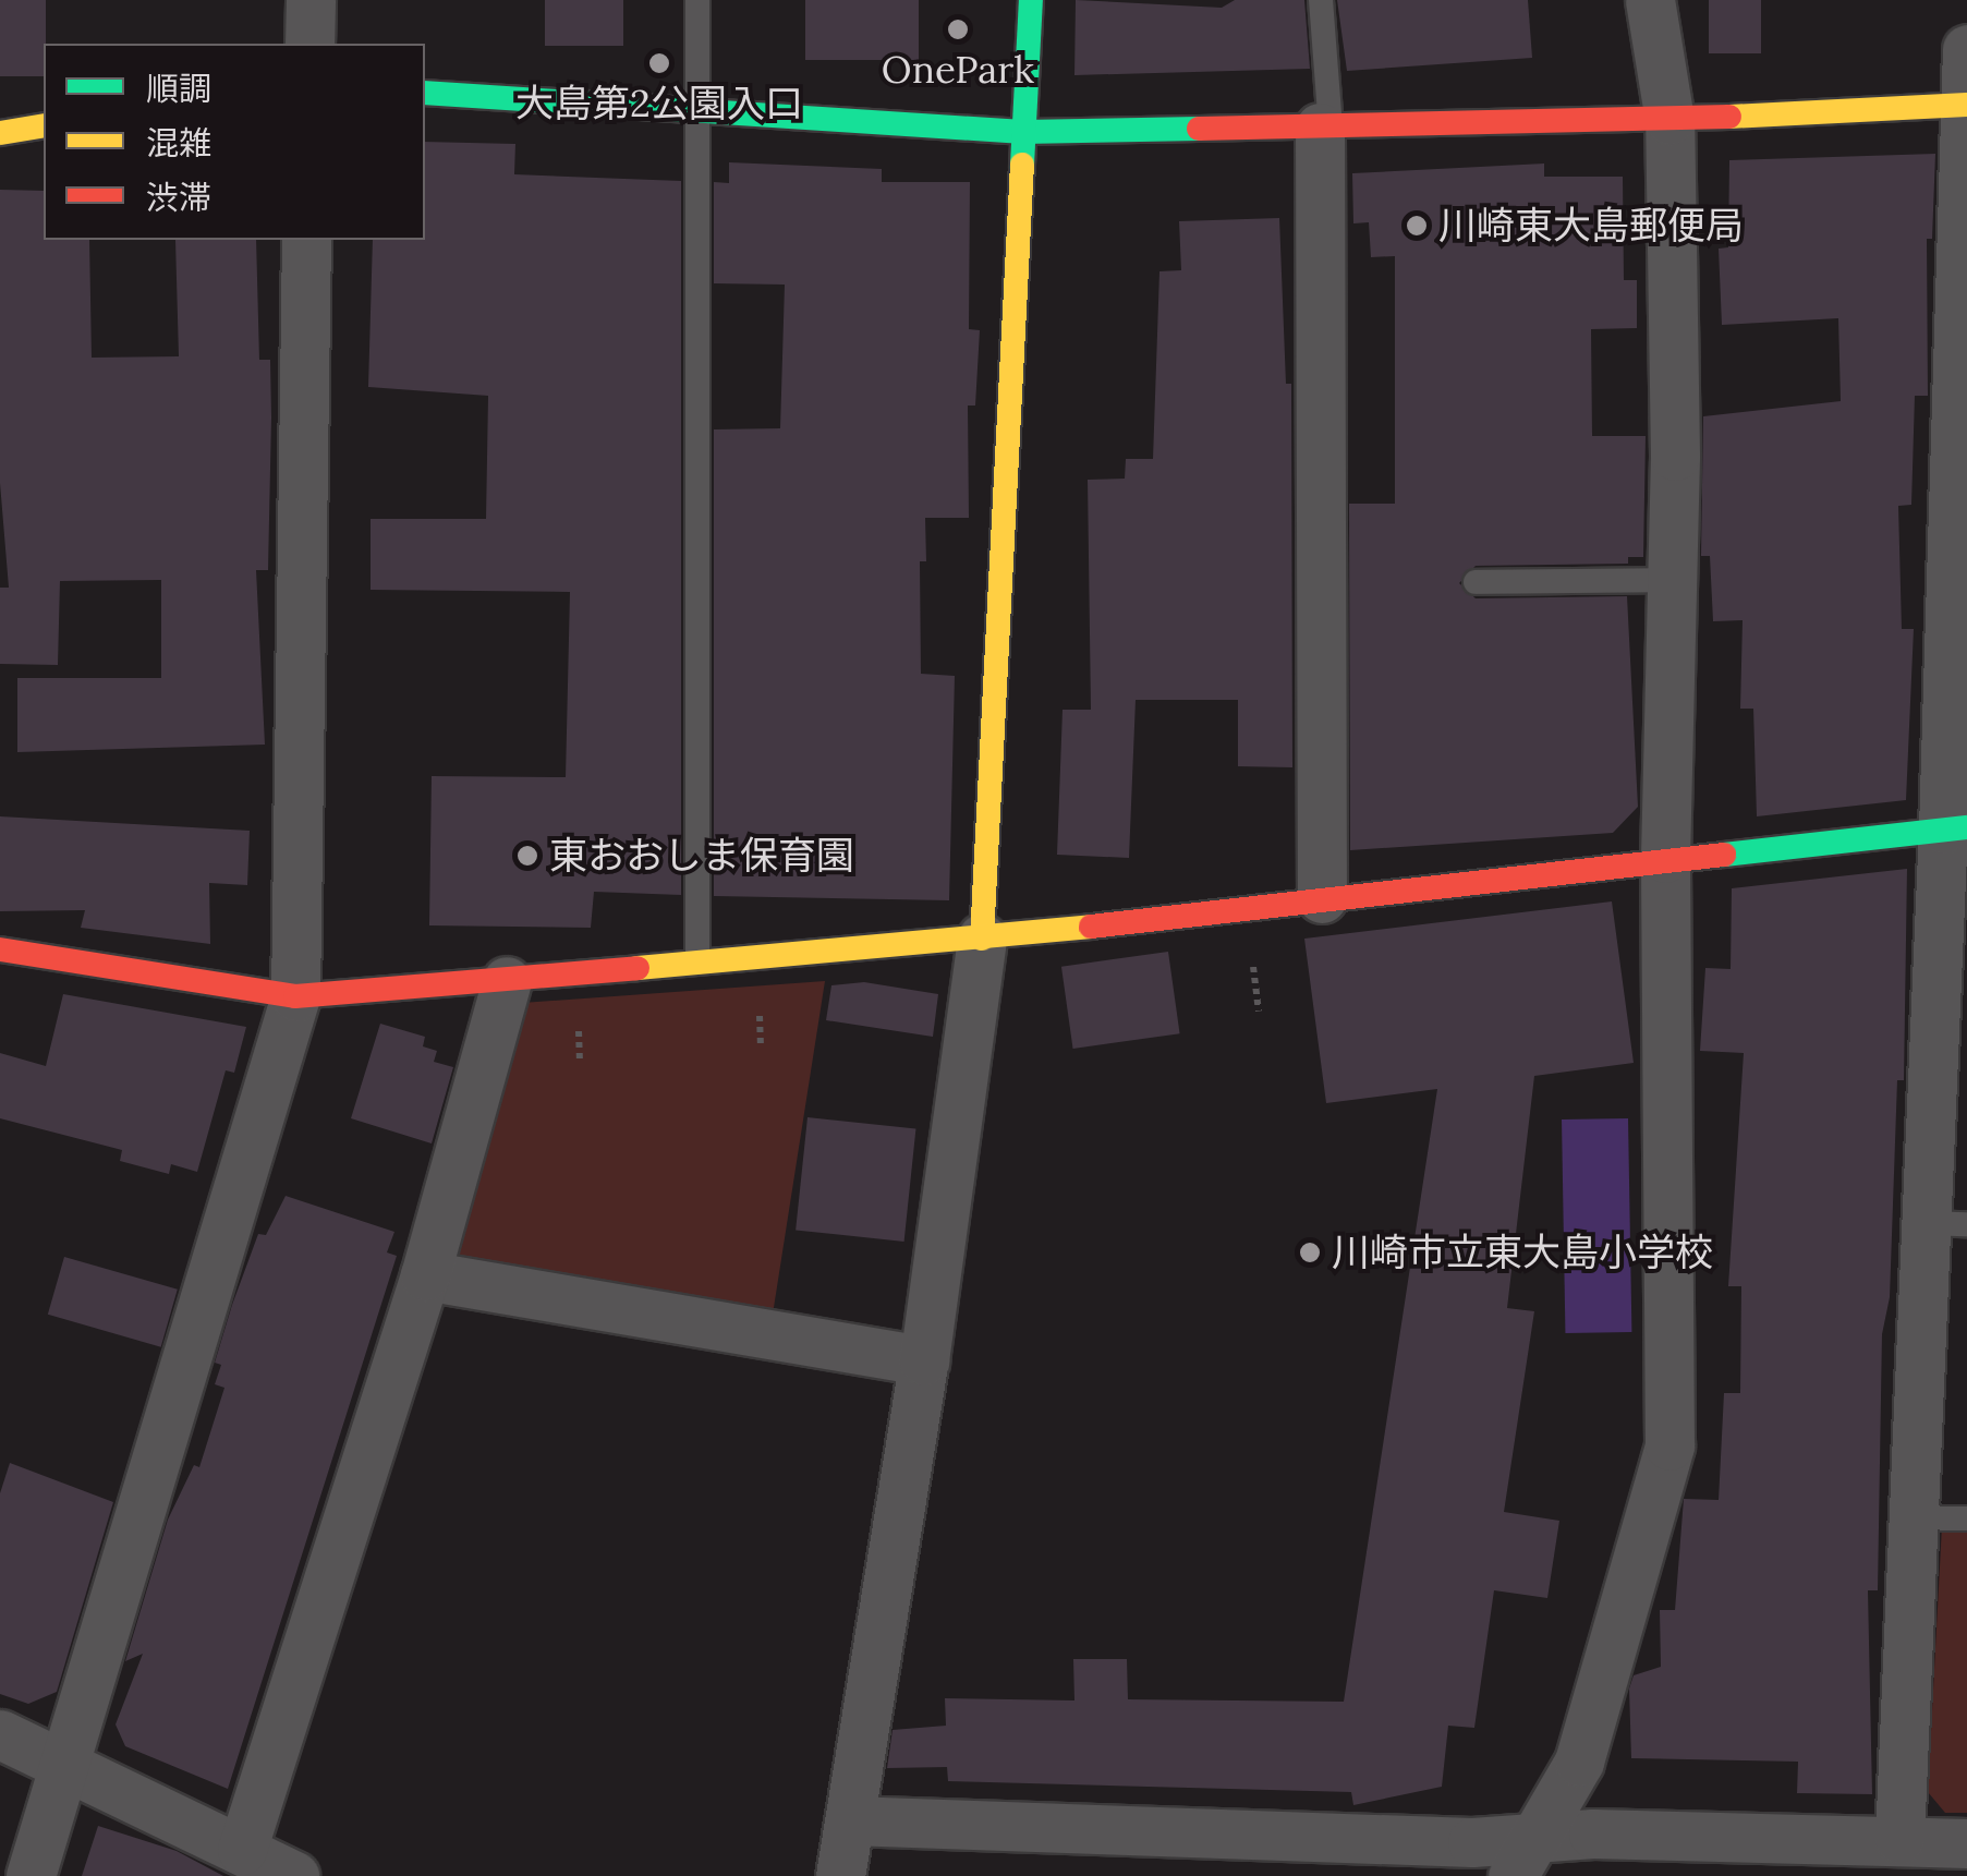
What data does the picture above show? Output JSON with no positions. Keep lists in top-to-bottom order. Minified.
{"places":["OnePark","大島第2公園入口","川崎東大島郵便局","東おおしま保育園","川崎市立東大島小学校"],"legend":["順調","混雑","渋滞"]}
